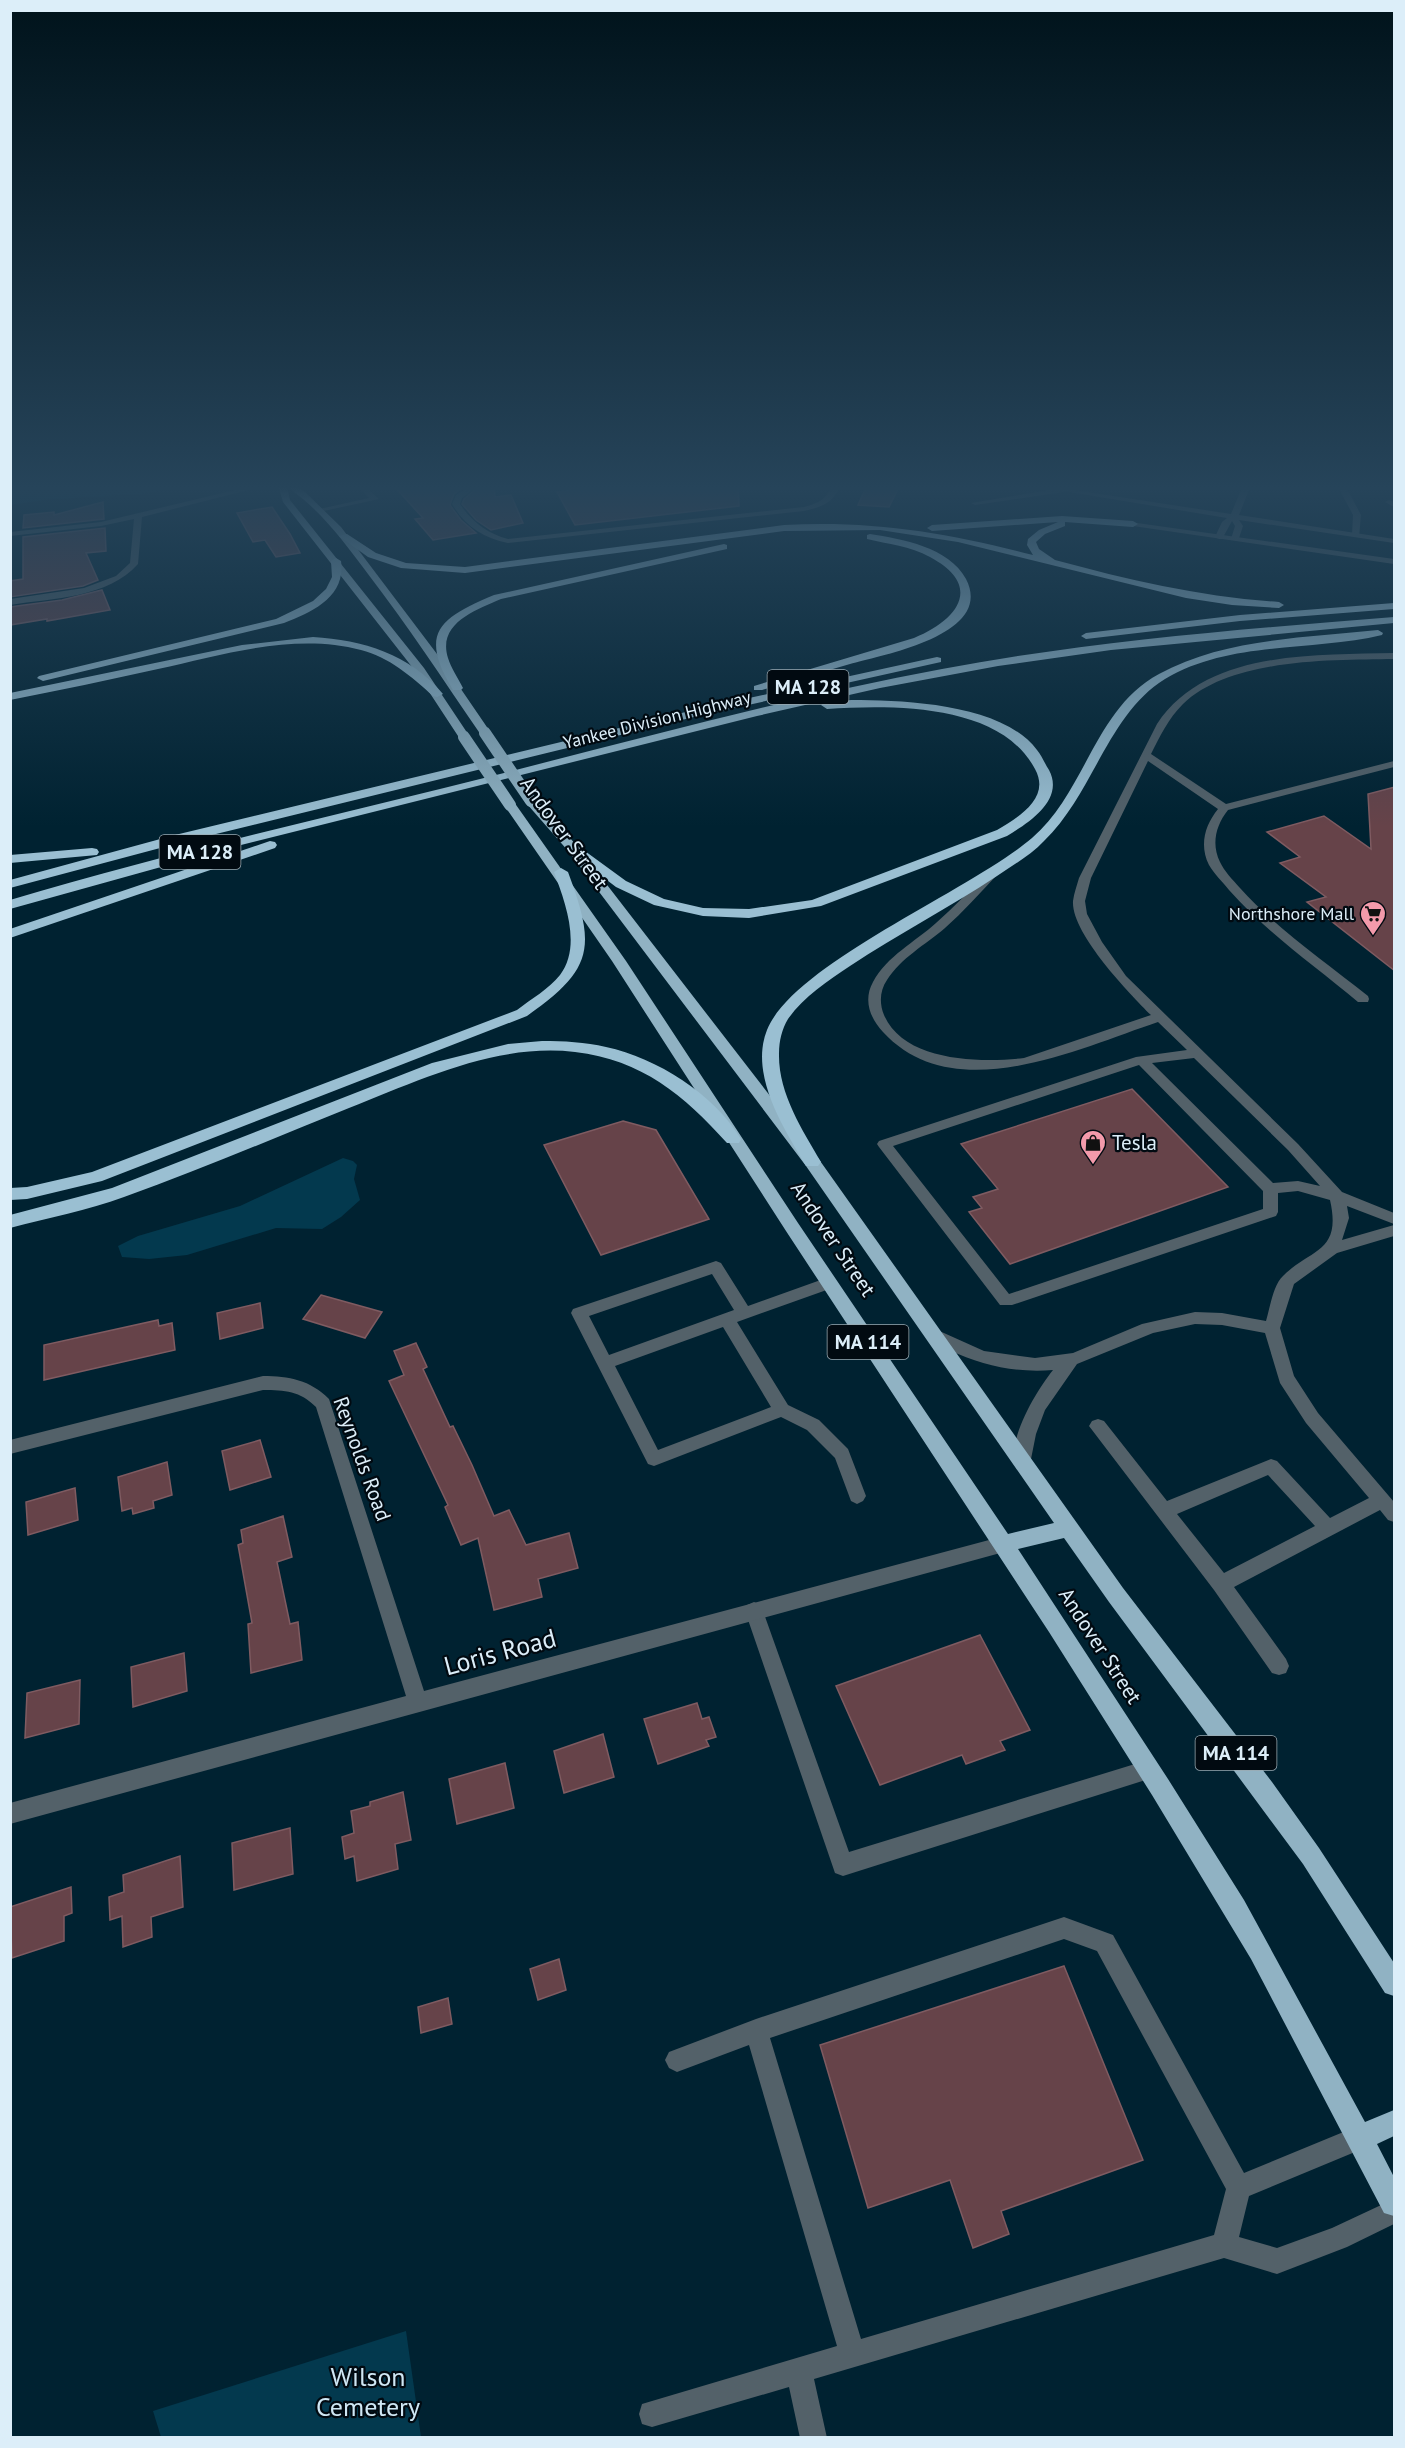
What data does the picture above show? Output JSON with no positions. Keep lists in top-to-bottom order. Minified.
{"streets":{"highway":["MA 128","Yankee Division Highway","Andover Street","MA 114"],"street":["Reynolds Road","Loris Road"]},"crossings":[["Andover Street","Loris Road"],["Reynolds Road","Loris Road"]],"parks":["Wilson Cemetery"],"places":{"supermarket":["Northshore Mall"],"shop":["Tesla"]}}
